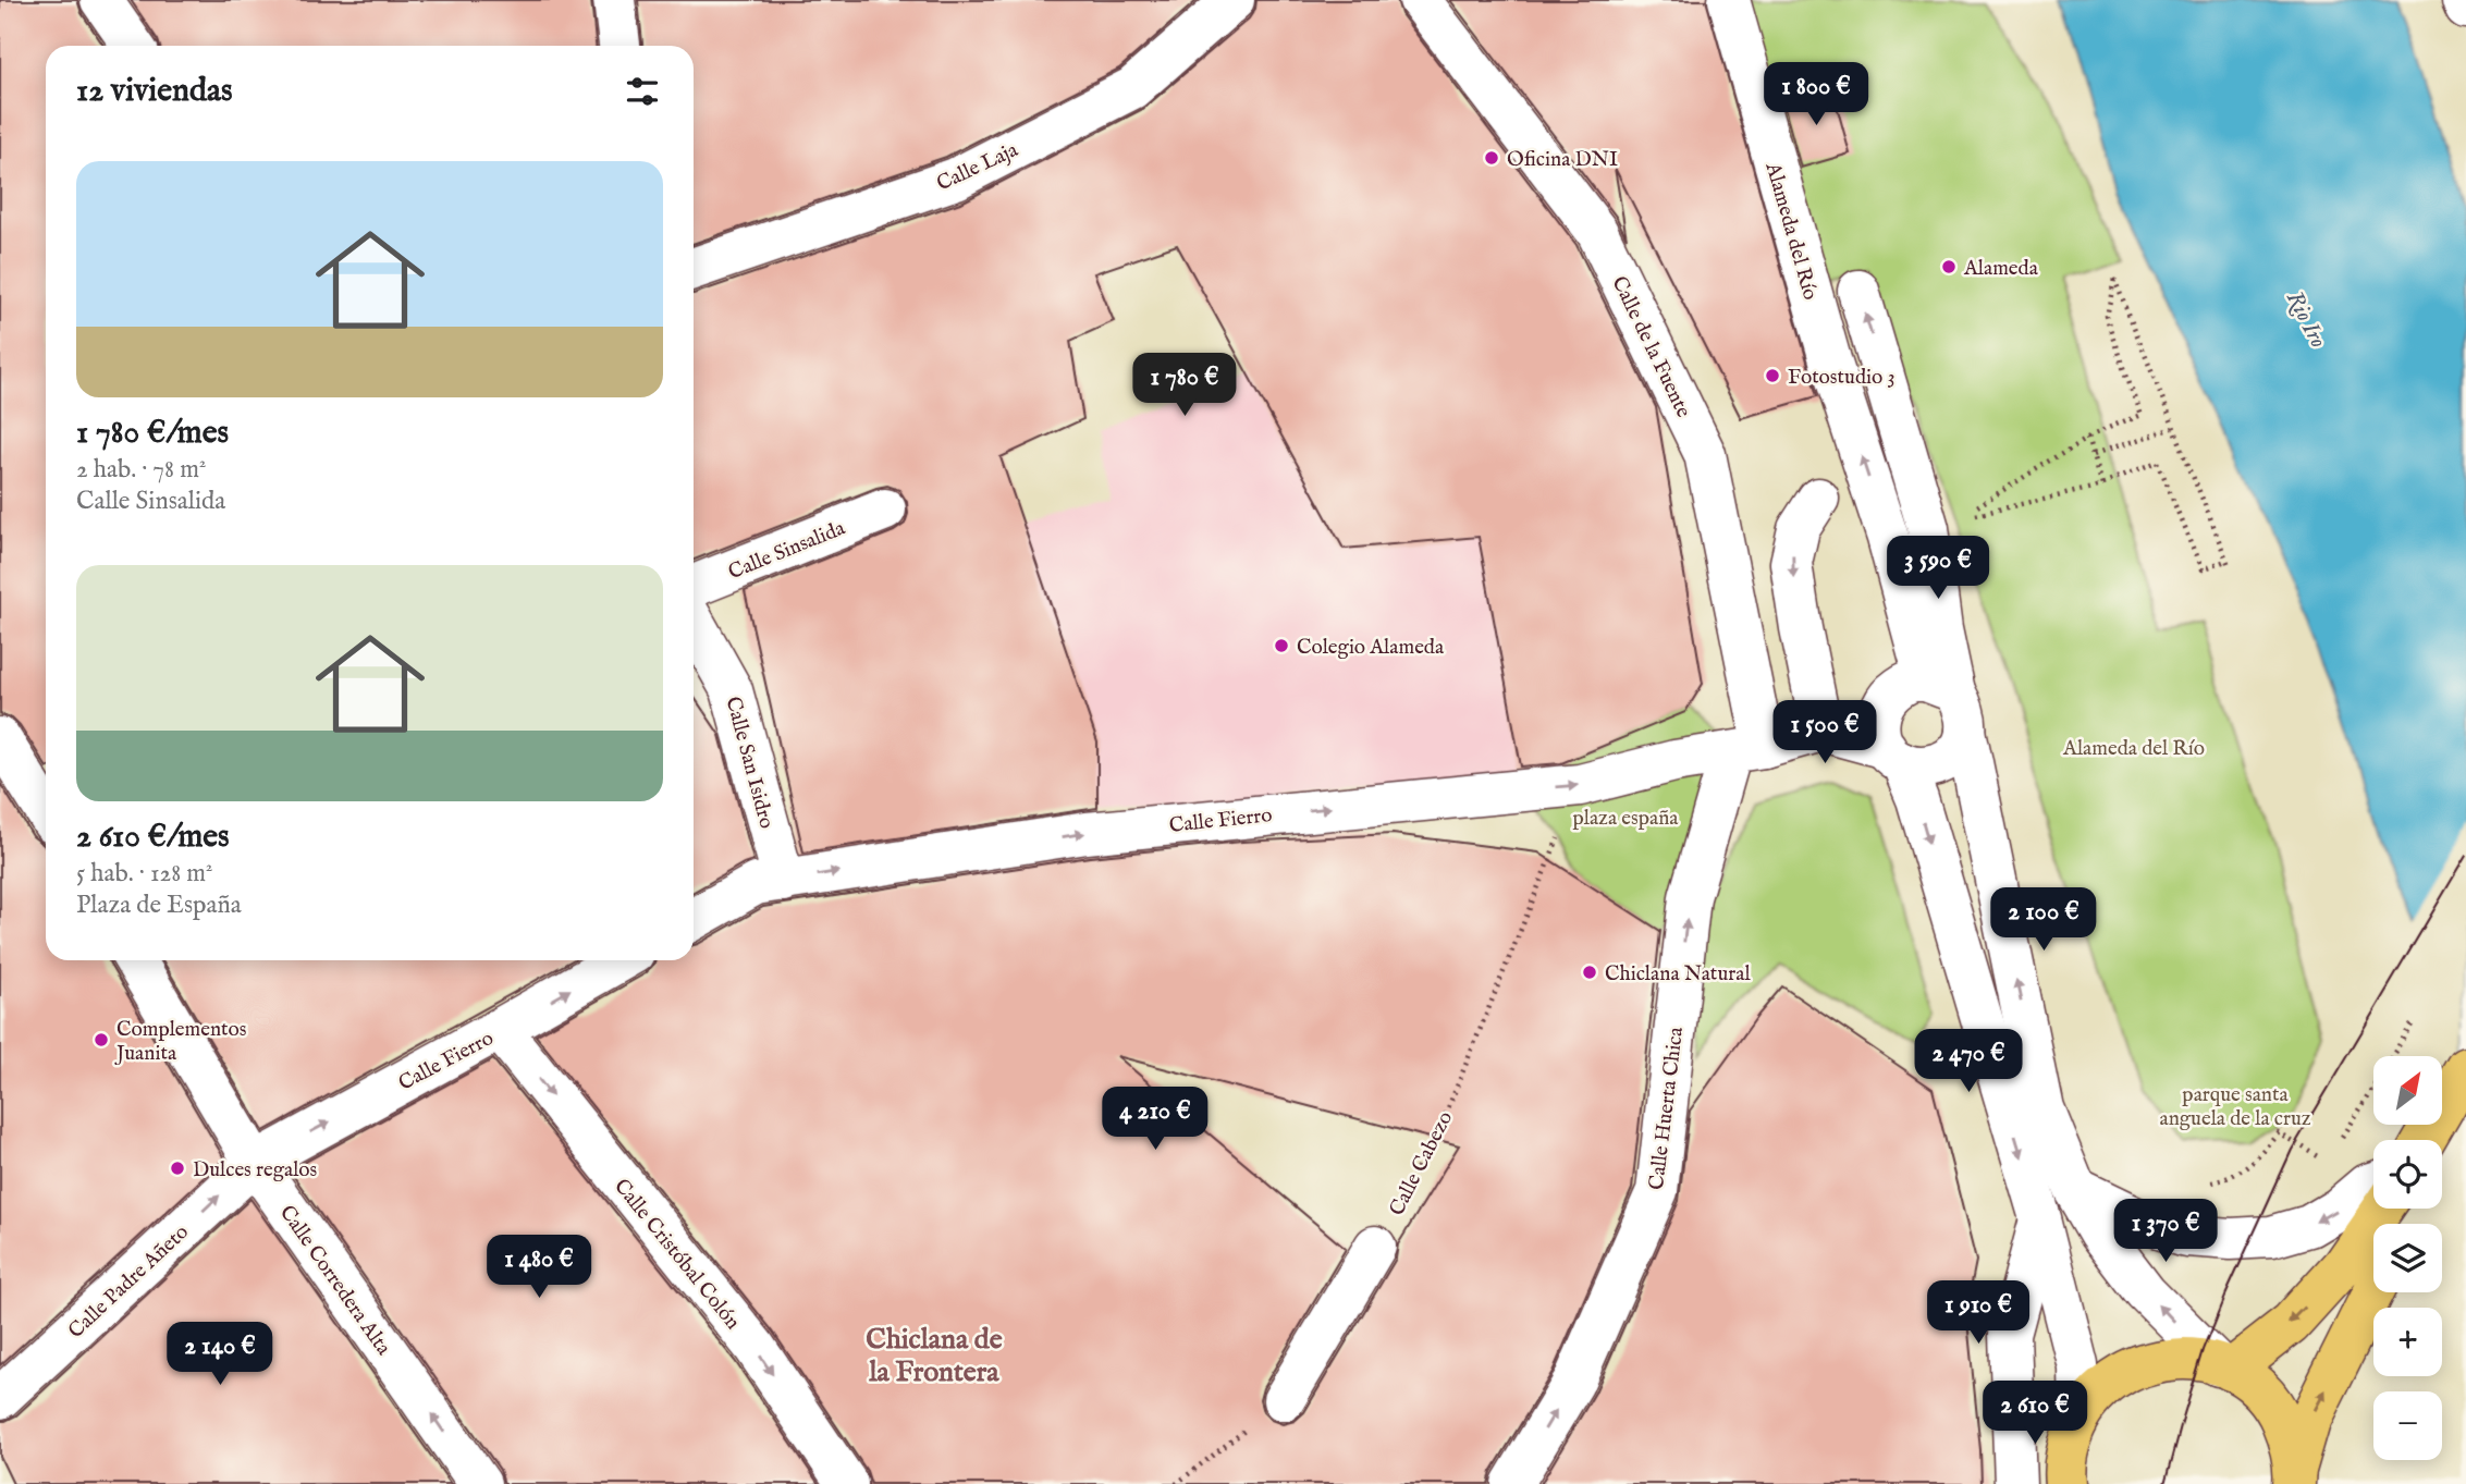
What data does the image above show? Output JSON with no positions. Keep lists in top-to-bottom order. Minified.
{"streets":{"street":["Calle Laja","Alameda del Río","Calle de la Fuente","Calle Sinsalida","Calle San Isidro","Calle Fierro","Calle Huerta Chica","Calle Cristóbal Colón","Calle Corredera Alta","Calle Padre Añeto"],"path":["Calle Cabezo"]},"crossings":[["Calle de la Fuente","Calle Fierro"],["Calle de la Fuente","Calle Huerta Chica"],["Calle San Isidro","Calle Fierro"],["Calle Fierro","Calle Huerta Chica"],["Calle Fierro","Calle Cabezo"],["Calle Fierro","Calle Cristóbal Colón"],["Calle Fierro","Calle Corredera Alta"],["Calle Fierro","Calle Padre Añeto"],["Calle Corredera Alta","Calle Padre Añeto"]],"one_way":["Calle Fierro","Calle Huerta Chica","Calle Cristóbal Colón","Calle Corredera Alta","Calle Padre Añeto"],"districts":["Chiclana de la Frontera"],"water":["Rio Iro"],"parks":["Alameda del Río","plaza españa","parque santa anguela de la cruz"],"places":["Oficina DNI","Alameda","Fotostudio 3","Colegio Alameda","Chiclana Natural","Complementos Juanita","Dulces regalos"],"north":"top right","page":{"heading":"12 viviendas","price":["1 800 €","1 780 €","3 590 €","1 500 €","2 100 €","2 470 €","4 210 €","1 370 €","1 480 €","1 910 €","2 140 €","2 610 €"],"list":[{"name":"1 780 €/mes","note":"2 hab. · 78 m² · Calle Sinsalida"},{"name":"2 610 €/mes","note":"5 hab. · 128 m² · Plaza de España"}],"map_buttons":["+","−"]}}
